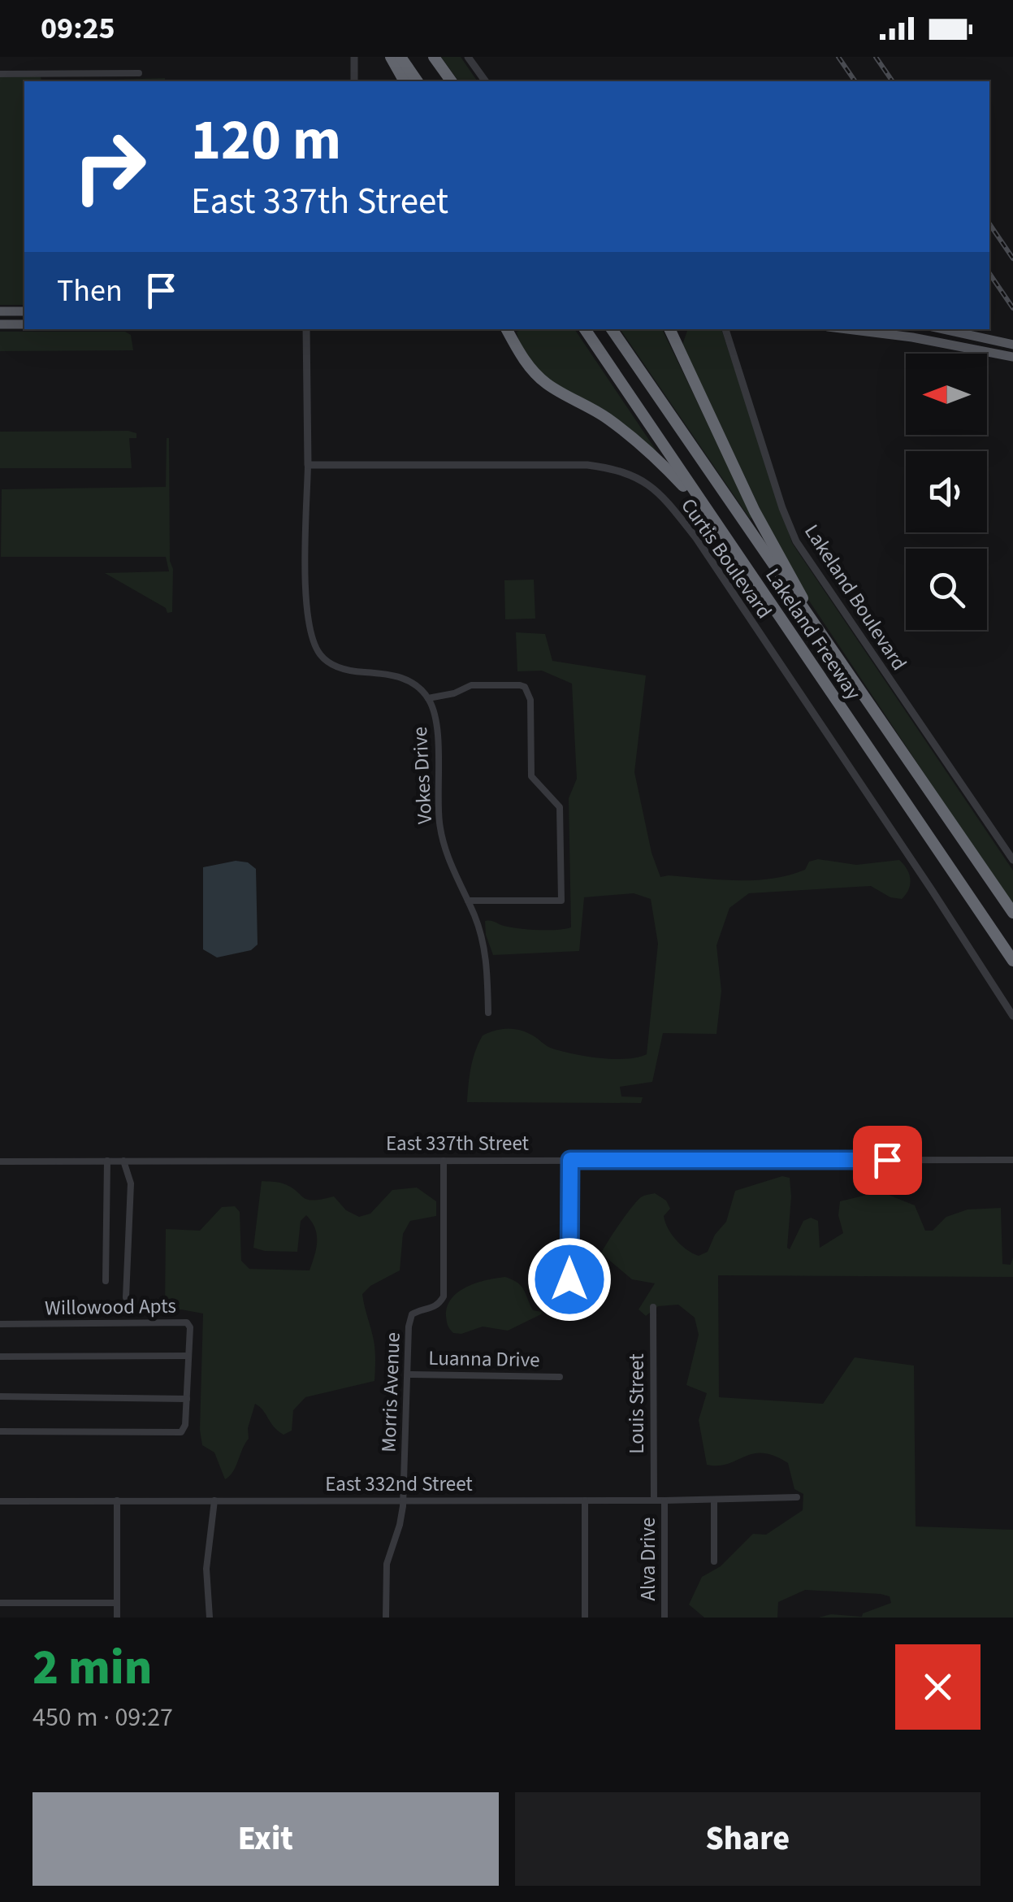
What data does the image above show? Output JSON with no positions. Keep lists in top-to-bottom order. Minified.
{"streets":{"highway":["Lakeland Freeway"],"street":["Curtis Boulevard","Lakeland Boulevard","Vokes Drive","East 337th Street","Willowood Apts","Luanna Drive","Morris Avenue","Louis Street","East 332nd Street","Alva Drive"]},"crossings":[["Curtis Boulevard","Vokes Drive"],["East 337th Street","Morris Avenue"],["Luanna Drive","Morris Avenue"],["Morris Avenue","East 332nd Street"],["Louis Street","East 332nd Street"],["East 332nd Street","Alva Drive"]],"north":"left","page":{"status":"09:25","turn":["120 m","East 337th Street"],"then":"Then","heading":["2 min","450 m · 09:27"],"buttons":["Exit","Share"]}}
